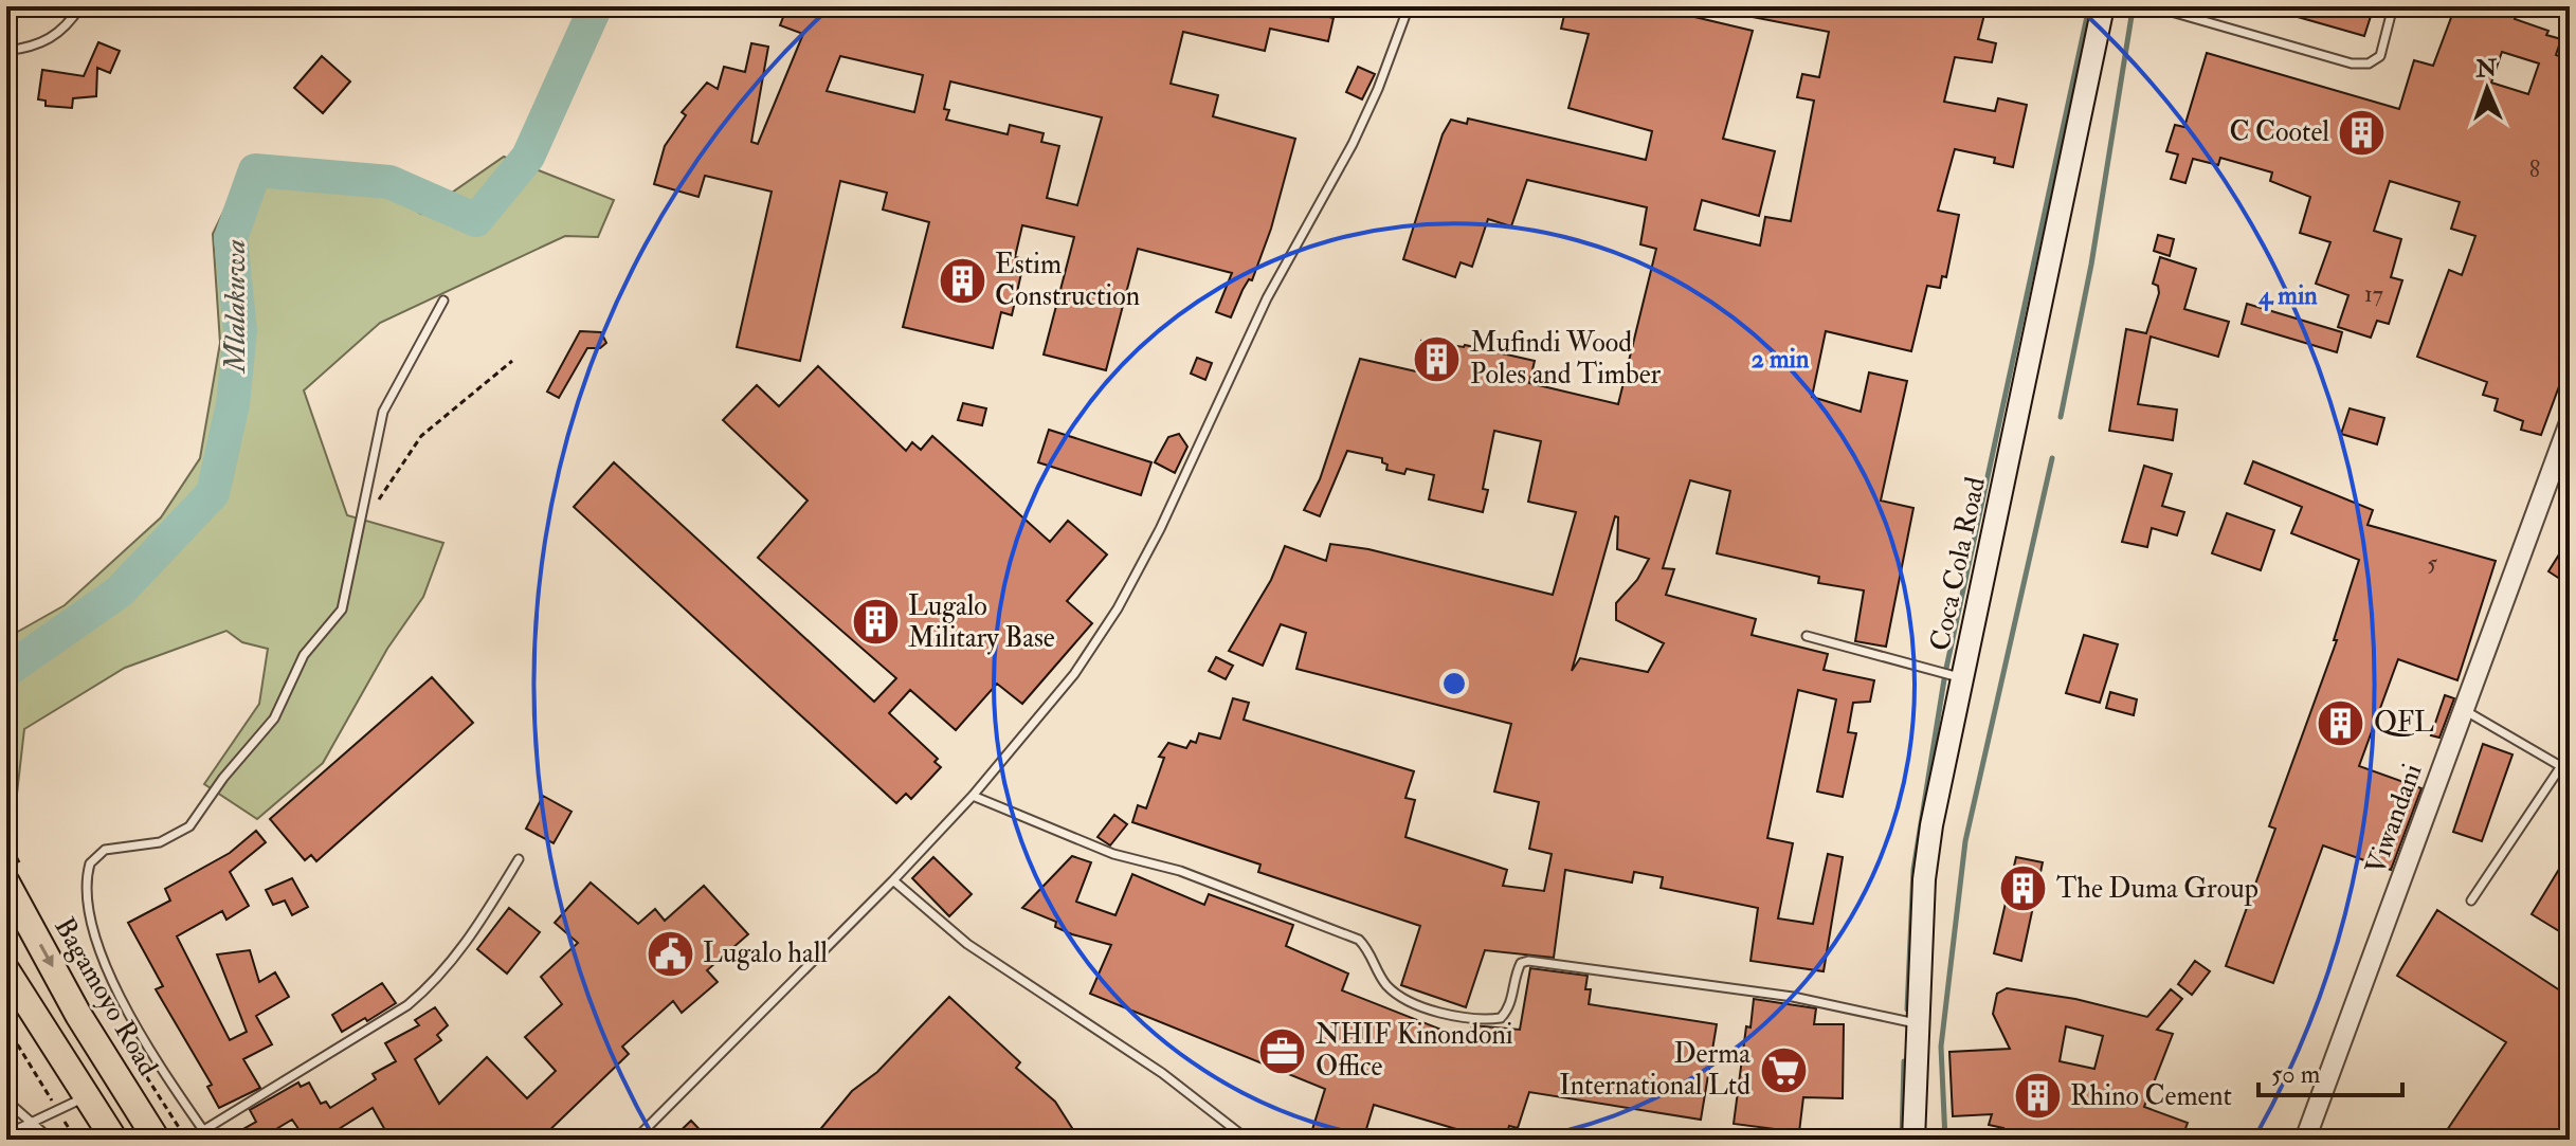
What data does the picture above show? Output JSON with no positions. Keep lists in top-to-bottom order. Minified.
{"streets":{"highway":["Bagamoyo Road"],"main road":["Coca Cola Road"],"street":["Viwandani"]},"water":["Mlalakuwa"],"places":{"building":["C Cootel","Estim Construction","Mufindi Wood Poles and Timber","Lugalo Military Base","QFL","The Duma Group","Rhino Cement"],"public building":["Lugalo hall"],"office":["NHIF Kinondoni Office"],"supermarket":["Derma International Ltd"]},"house_numbers":["8","17","5"],"scale_bar":"50 m","north":"top","rings":["4 min","2 min"]}
